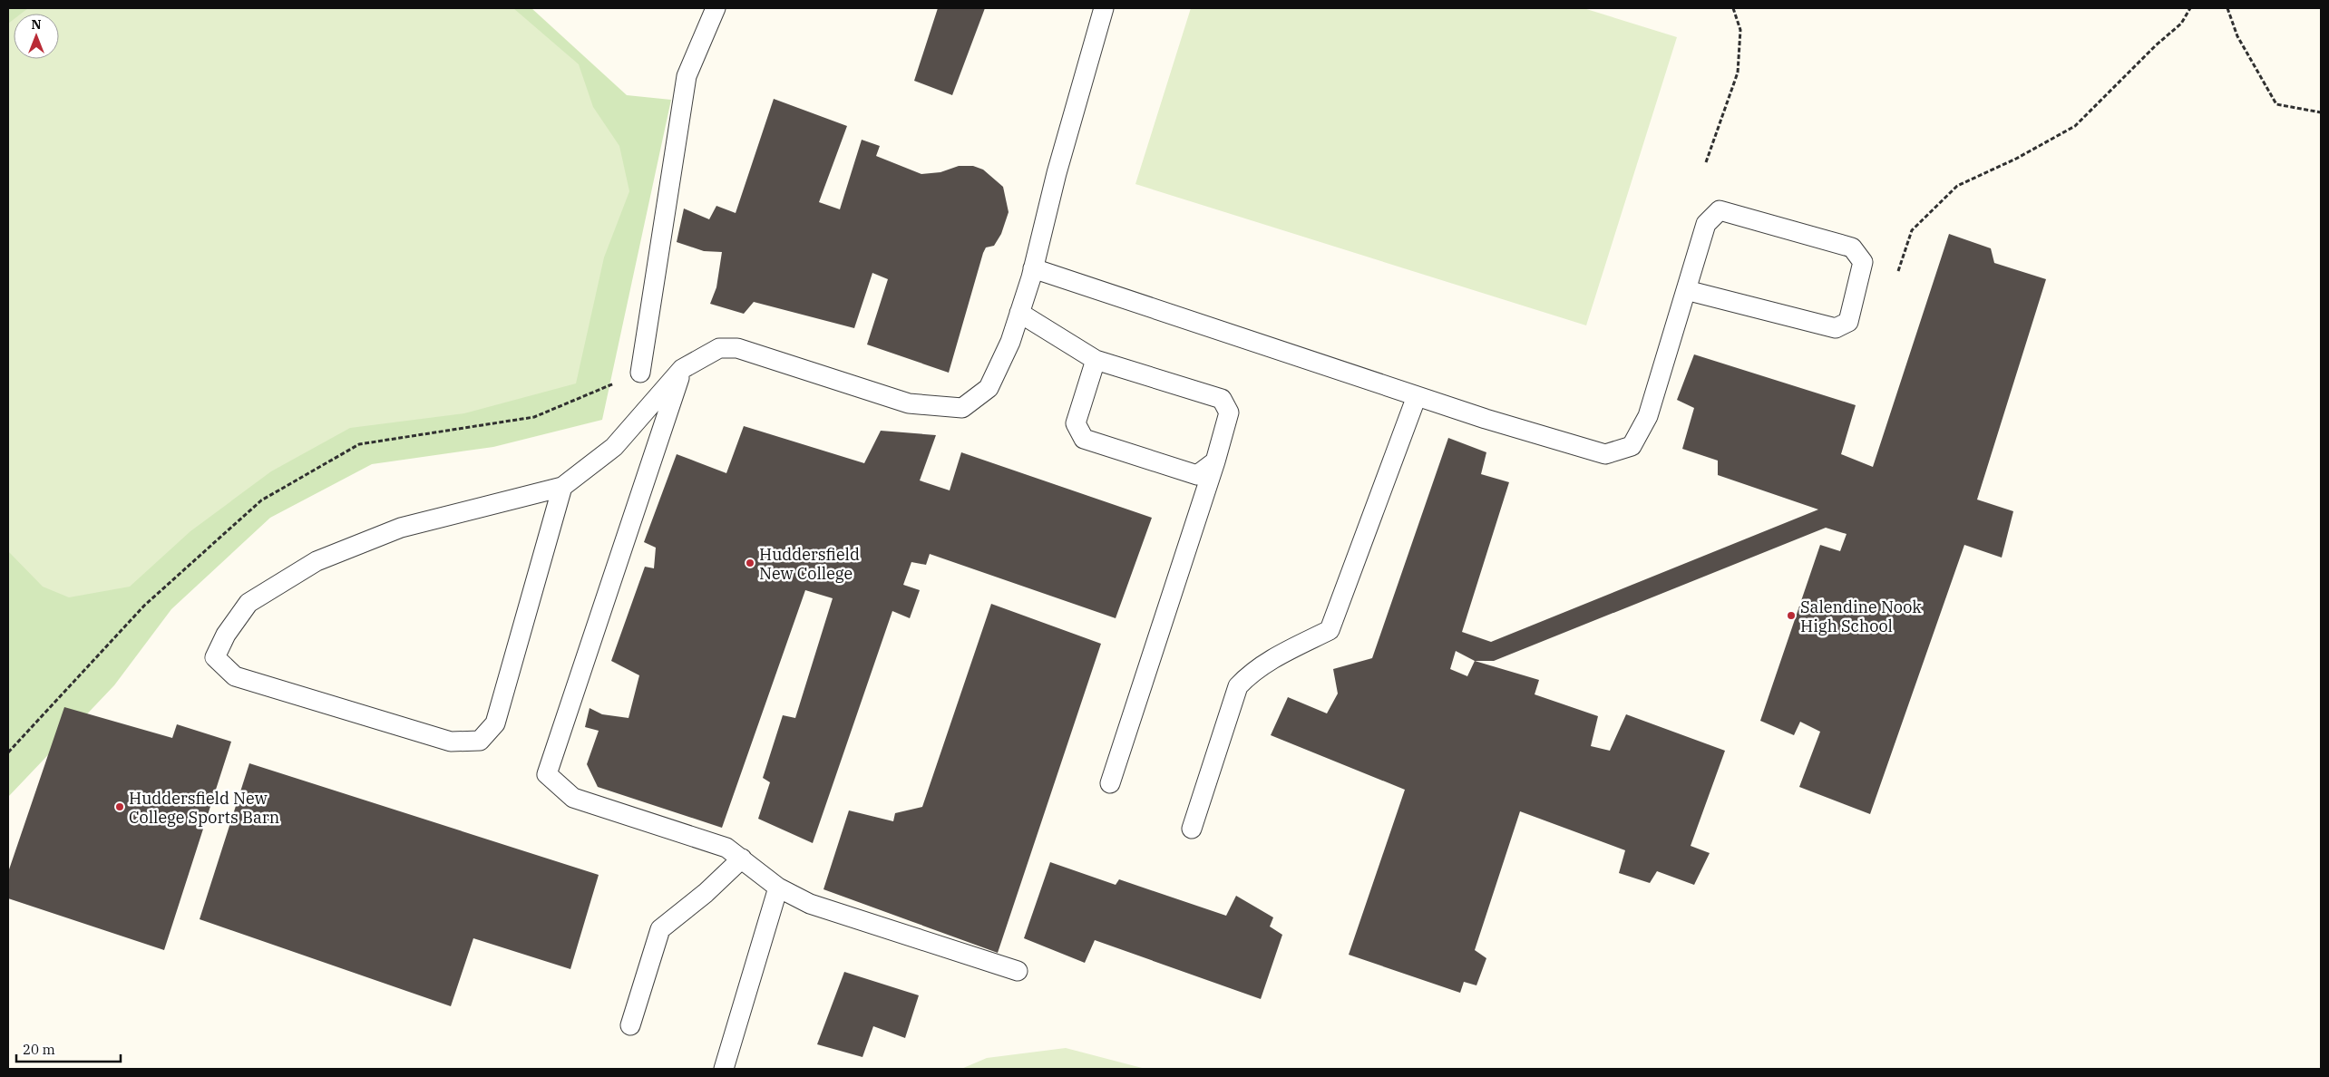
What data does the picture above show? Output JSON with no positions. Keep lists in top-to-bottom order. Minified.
{"places":["Huddersfield New College","Salendine Nook High School","Huddersfield New College Sports Barn"],"scale_bar":"20 m","north":"top"}
